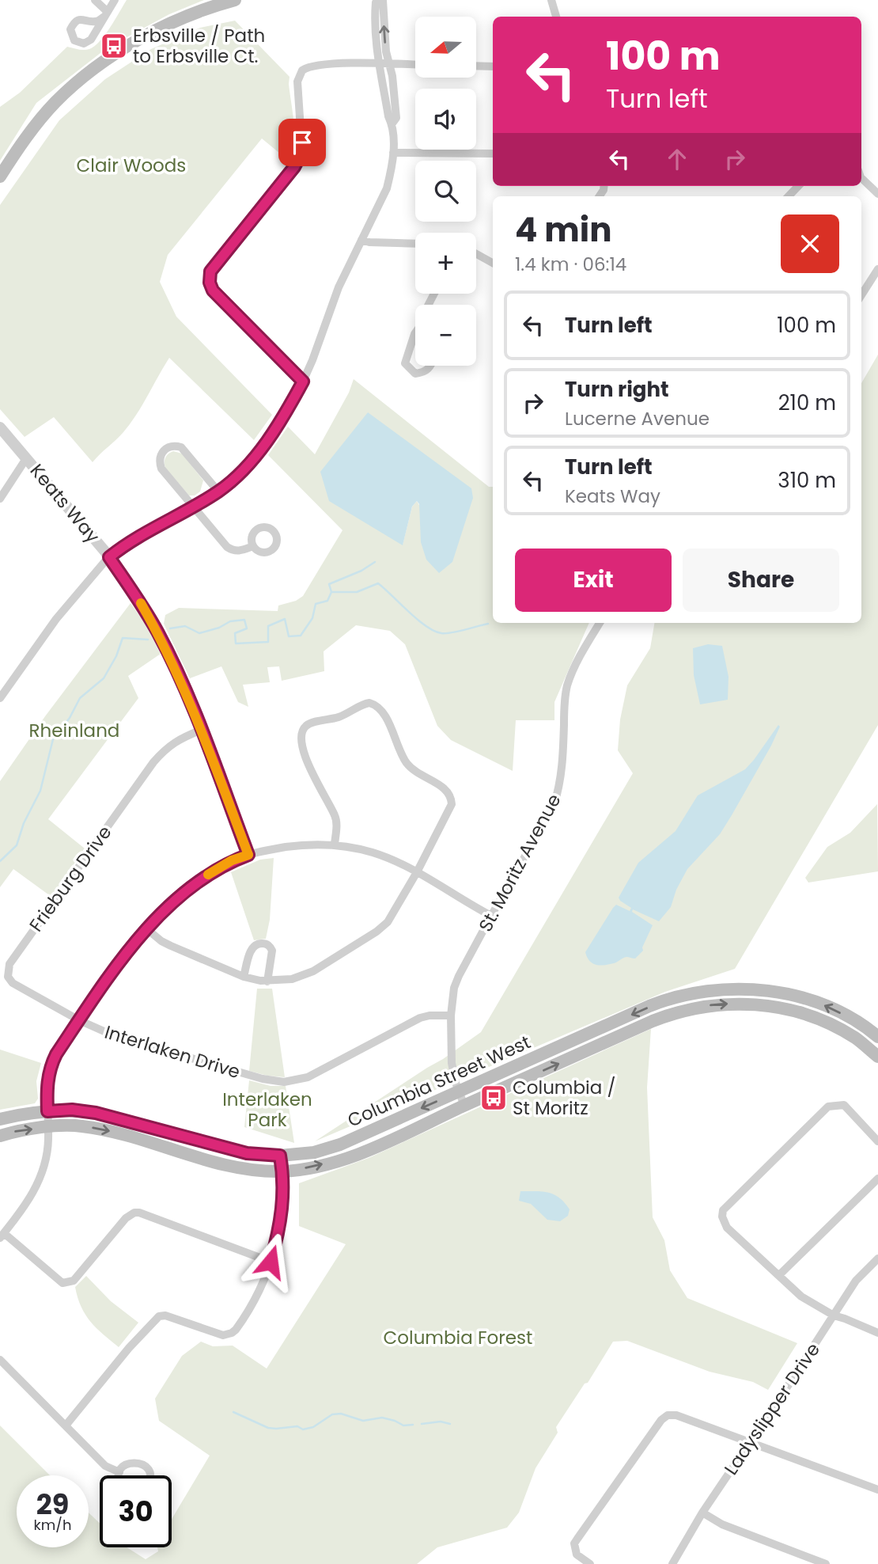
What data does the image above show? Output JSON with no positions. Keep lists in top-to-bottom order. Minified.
{"streets":{"main road":["Columbia Street West"],"street":["Keats Way","St. Moritz Avenue","Frieburg Drive","Interlaken Drive","Ladyslipper Drive"]},"crossings":[["Keats Way","Frieburg Drive"],["St. Moritz Avenue","Interlaken Drive"],["St. Moritz Avenue","Columbia Street West"],["Frieburg Drive","Interlaken Drive"]],"parks":["Clair Woods","Rheinland","Interlaken Park","Columbia Forest"],"places":{"bus stop":["Erbsville / Path to Erbsville Ct.","Columbia / St Moritz"]},"north":"left","page":{"map_buttons":["+","−"],"turn":["100 m","Turn left"],"heading":["4 min","1.4 km · 06:14"],"list":[{"name":"Turn left","value":"100 m"},{"name":"Turn right","note":"Lucerne Avenue","value":"210 m"},{"name":"Turn left","note":"Keats Way","value":"310 m"}],"buttons":["Exit","Share"],"speed":"29 km/h","limit":"30"}}
